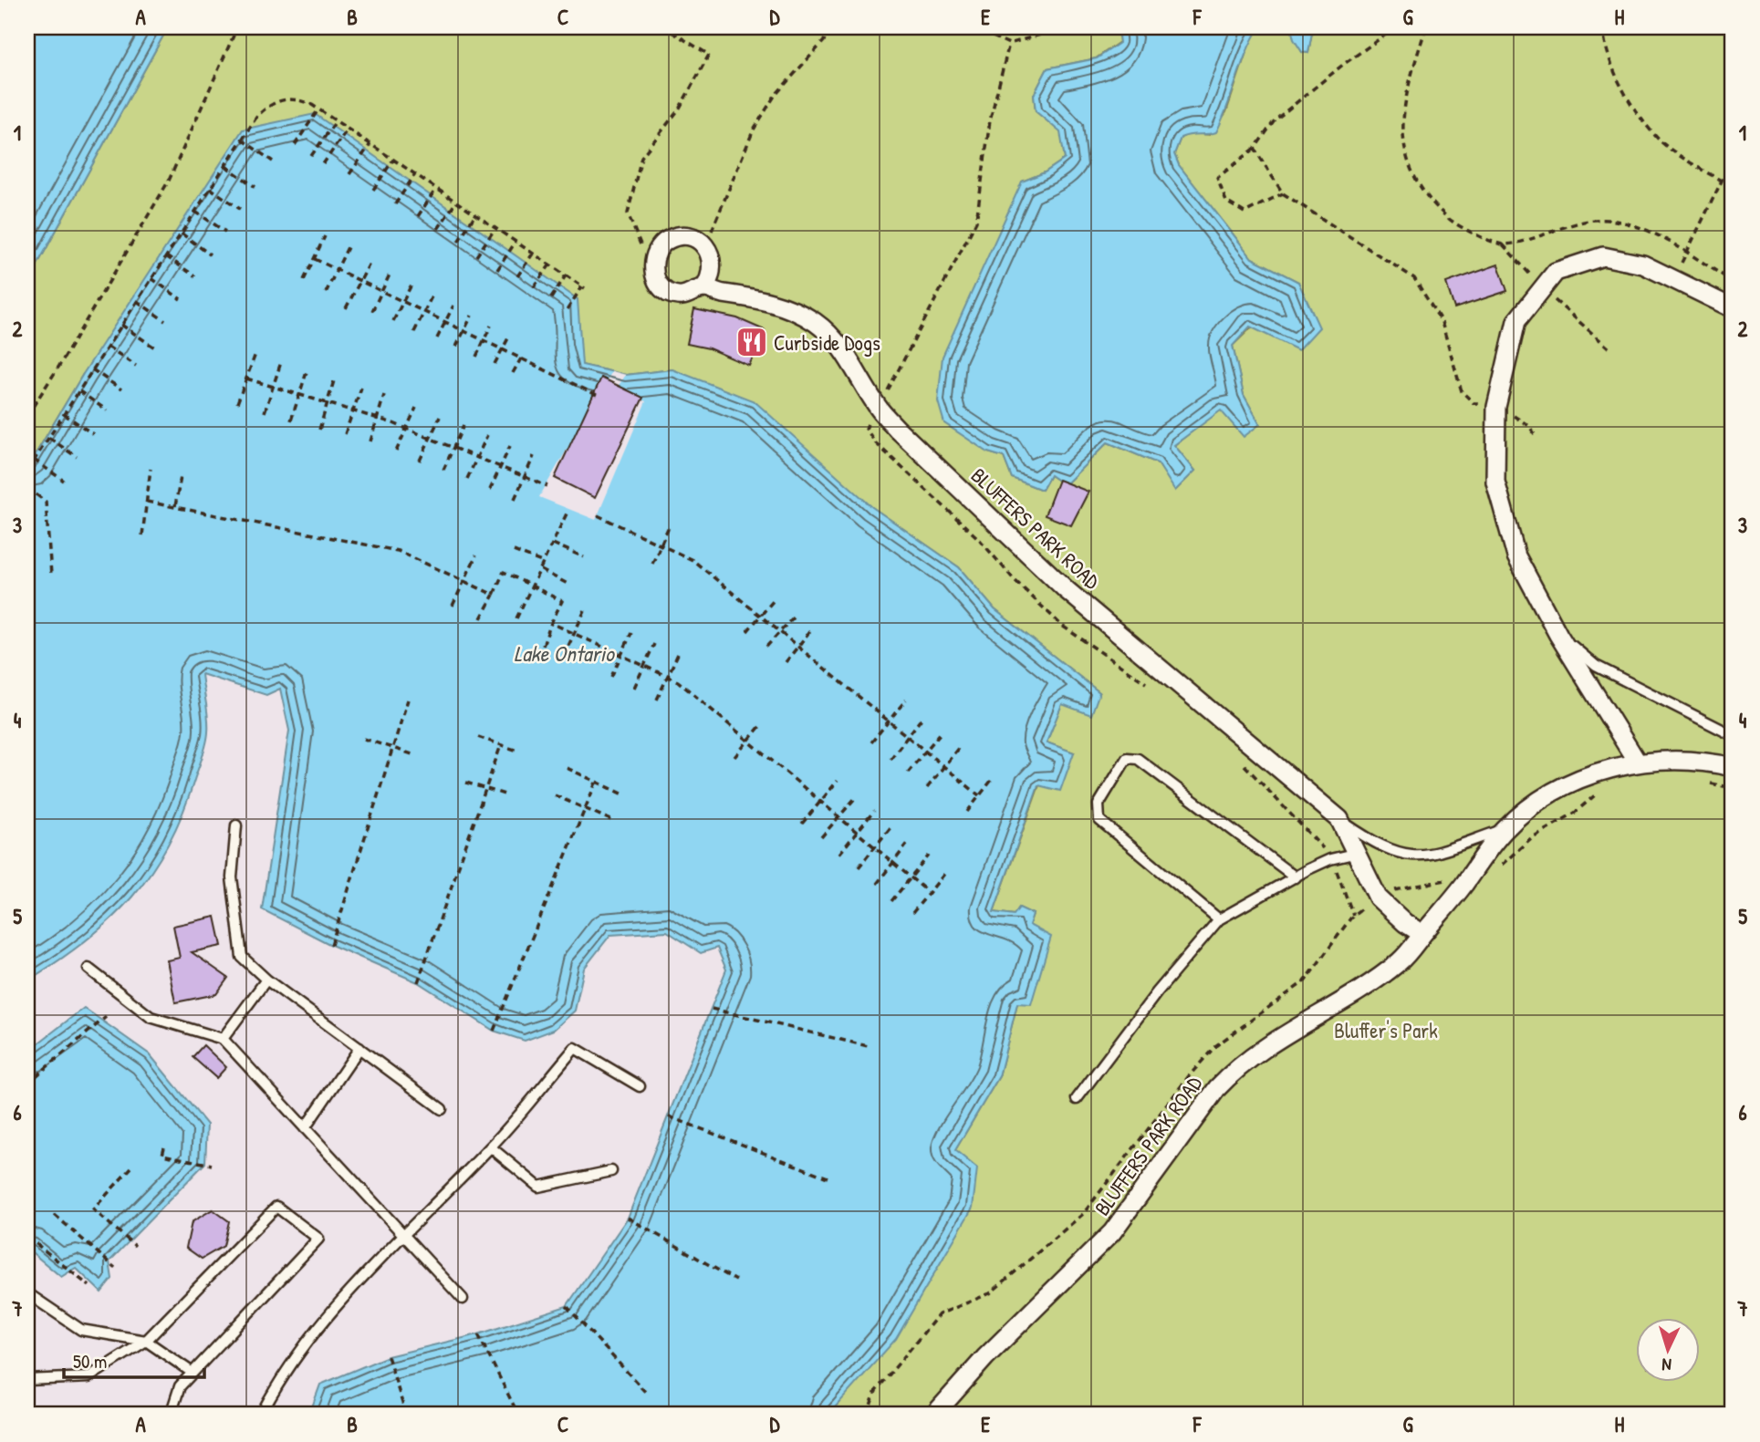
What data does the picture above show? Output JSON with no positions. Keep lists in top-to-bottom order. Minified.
{"streets":{"street":["BLUFFERS PARK ROAD"]},"water":["Lake Ontario"],"parks":["Bluffer's Park"],"places":{"restaurant":["Curbside Dogs"]},"scale_bar":"50 m","north":"bottom","grid":{"columns":["A","B","C","D","E","F","G","H"],"rows":["1","2","3","4","5","6","7"]}}
